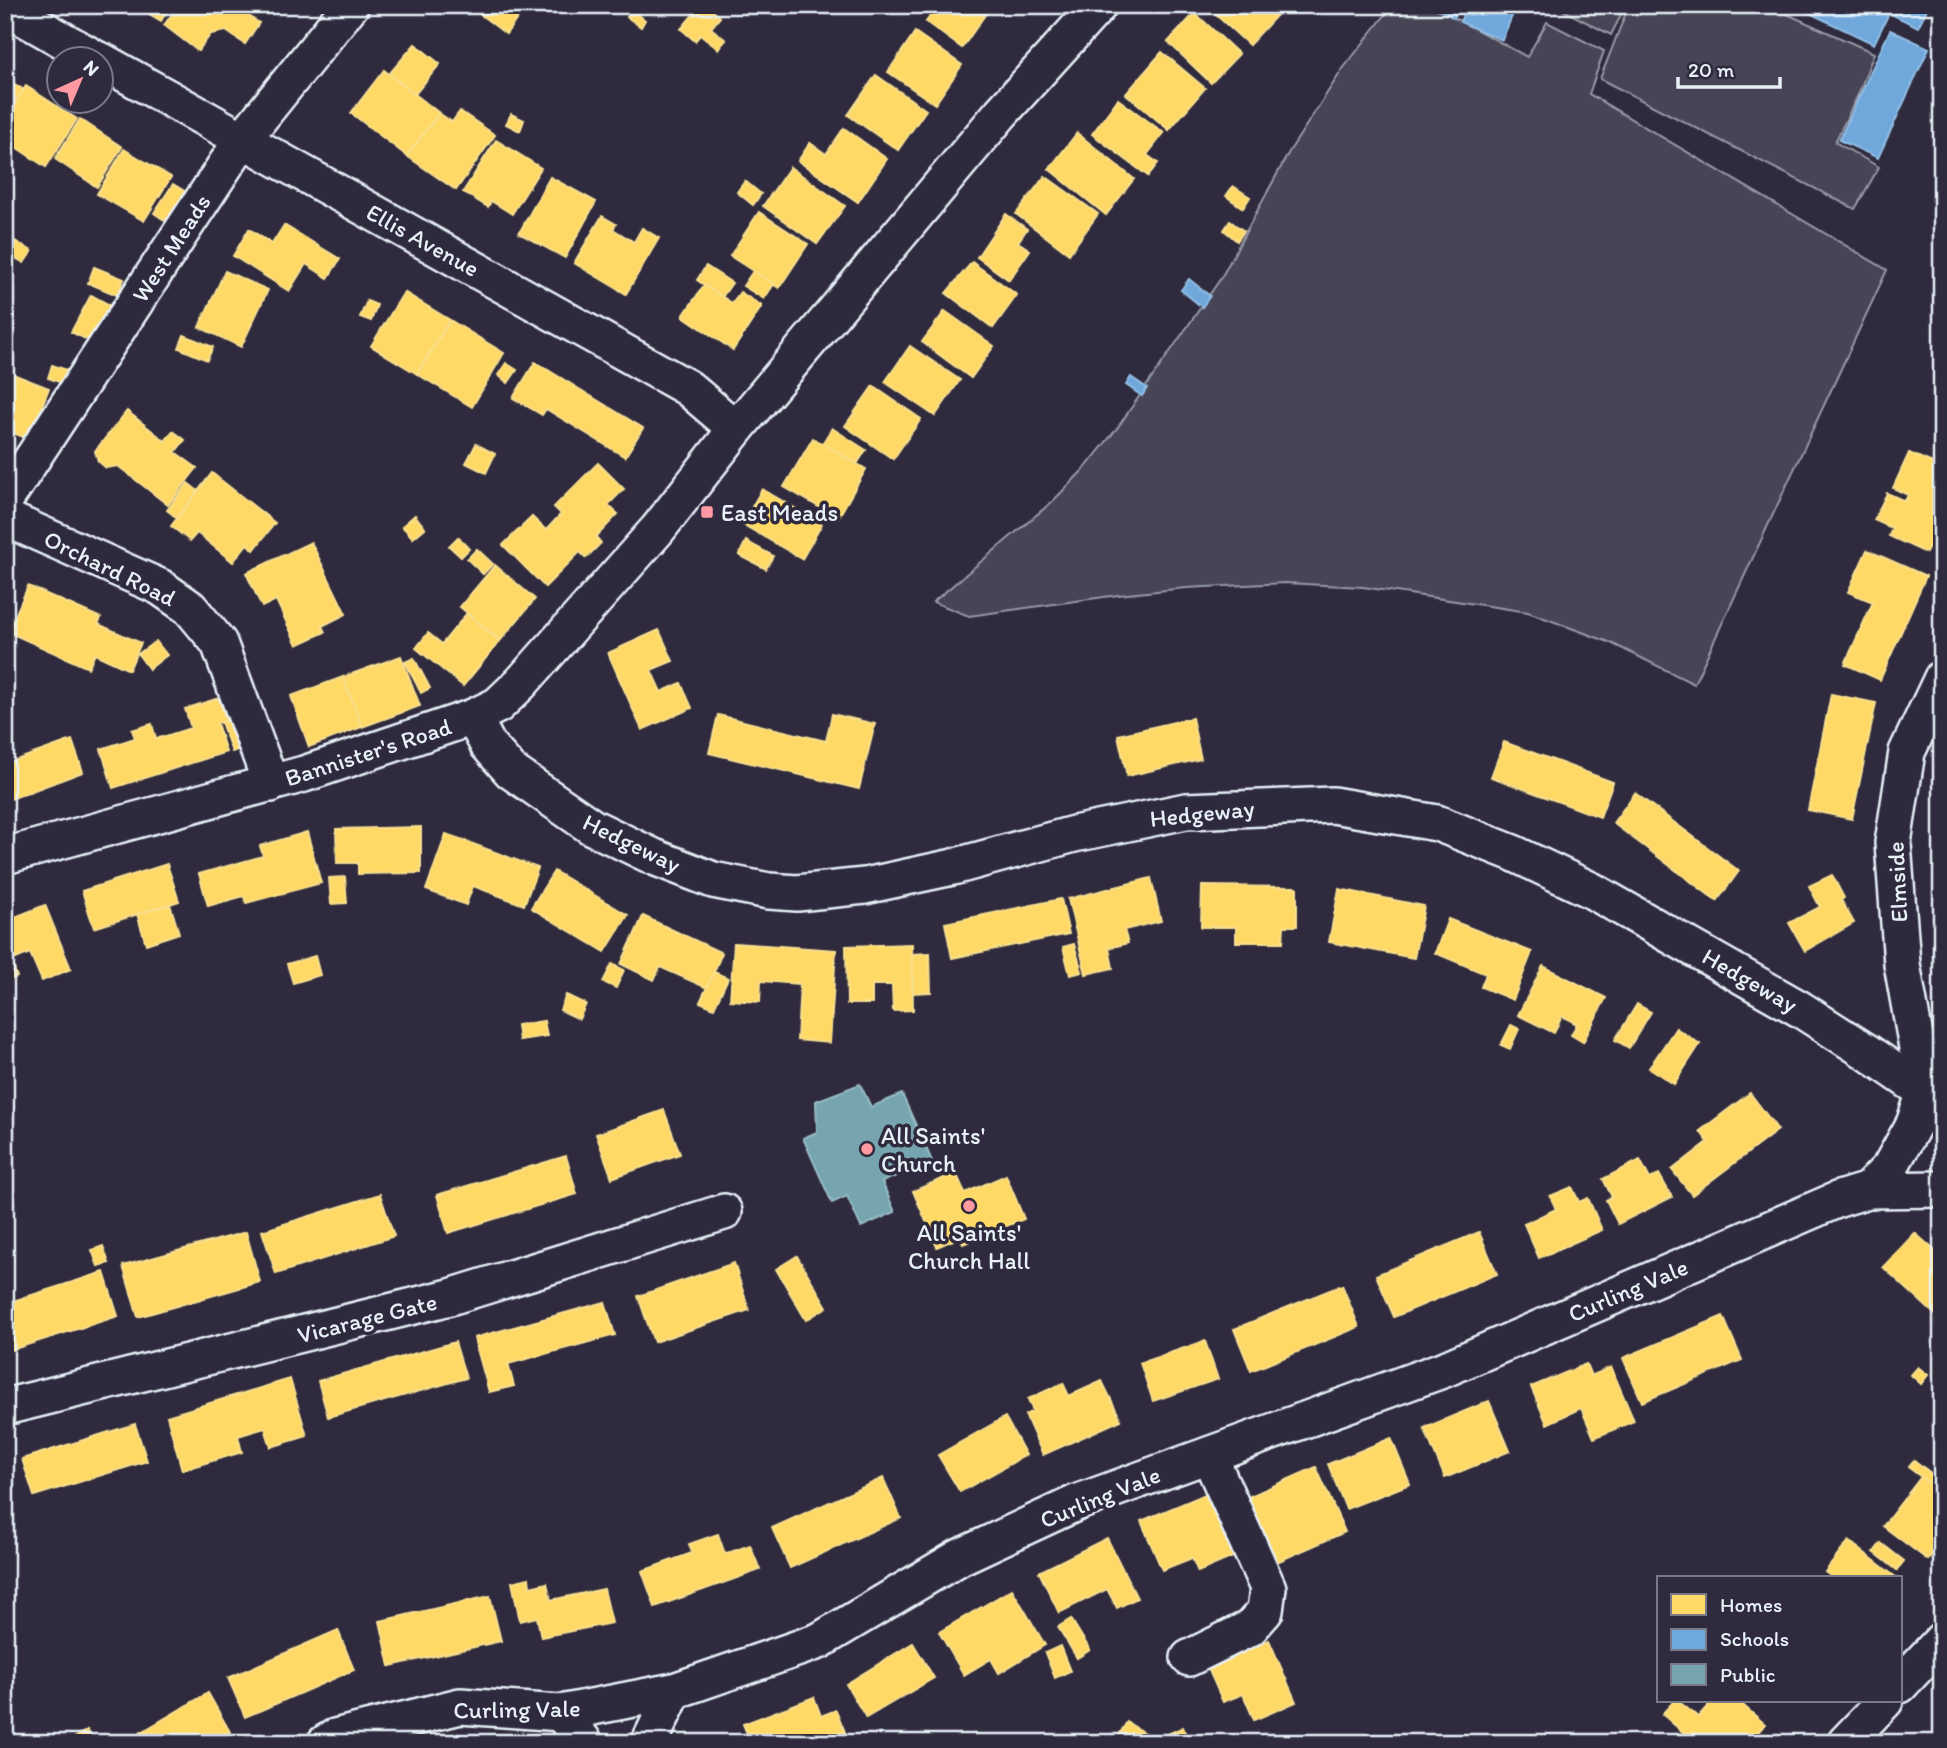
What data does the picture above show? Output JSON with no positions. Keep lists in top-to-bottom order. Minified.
{"streets":{"street":["Ellis Avenue","West Meads","Orchard Road","Bannister's Road","Hedgeway","Elmside","Curling Vale","Vicarage Gate"]},"crossings":[["Ellis Avenue","West Meads"],["Ellis Avenue","Bannister's Road"],["Orchard Road","Bannister's Road"],["Bannister's Road","Hedgeway"],["Hedgeway","Elmside"]],"places":{"transit":["East Meads"],"other":["All Saints' Church","All Saints' Church Hall"]},"legend":["Homes","Schools","Public"],"scale_bar":"20 m","north":"top right"}
